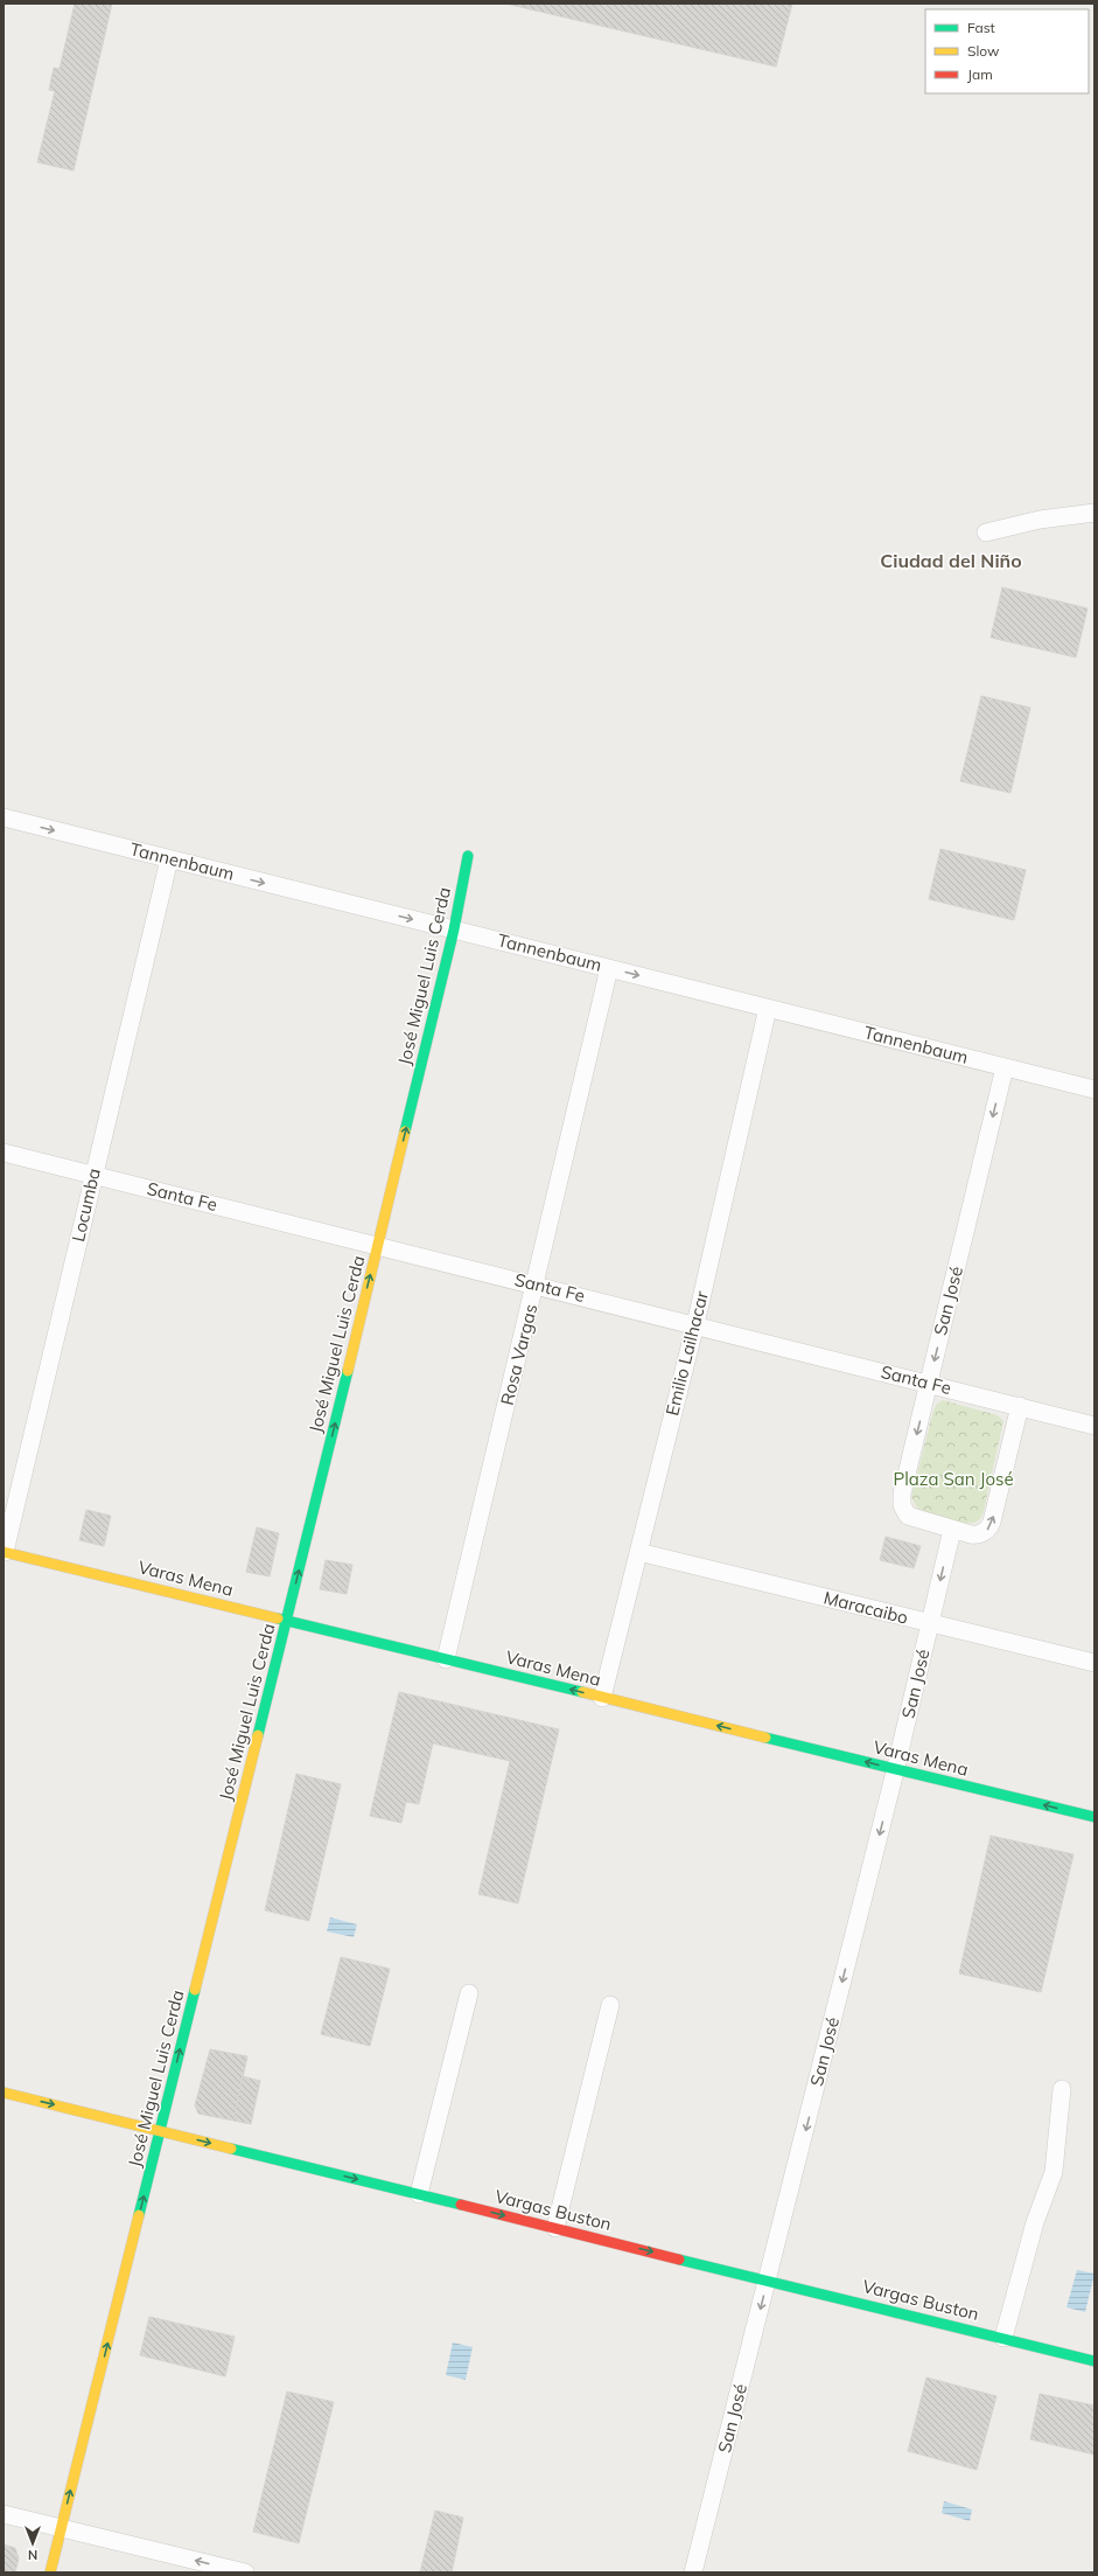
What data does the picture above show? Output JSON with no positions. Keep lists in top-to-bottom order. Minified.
{"streets":{"street":["Tannenbaum","José Miguel Luis Cerda","Santa Fe","Locumba","San José","Emilio Lailhacar","Rosa Vargas","Varas Mena","Maracaibo","Vargas Buston"]},"crossings":[["Tannenbaum","José Miguel Luis Cerda"],["Tannenbaum","Locumba"],["Tannenbaum","San José"],["Tannenbaum","Emilio Lailhacar"],["Tannenbaum","Rosa Vargas"],["José Miguel Luis Cerda","Santa Fe"],["José Miguel Luis Cerda","Varas Mena"],["José Miguel Luis Cerda","Vargas Buston"],["Santa Fe","Locumba"],["Santa Fe","San José"],["Santa Fe","Emilio Lailhacar"],["Santa Fe","Rosa Vargas"],["Locumba","Varas Mena"],["San José","Varas Mena"],["San José","Maracaibo"],["San José","Vargas Buston"],["Emilio Lailhacar","Varas Mena"],["Emilio Lailhacar","Maracaibo"],["Rosa Vargas","Varas Mena"]],"one_way":["Tannenbaum","José Miguel Luis Cerda","Varas Mena","Vargas Buston"],"districts":["Ciudad del Niño"],"parks":["Plaza San José"],"legend":["Fast","Slow","Jam"],"north":"bottom"}
